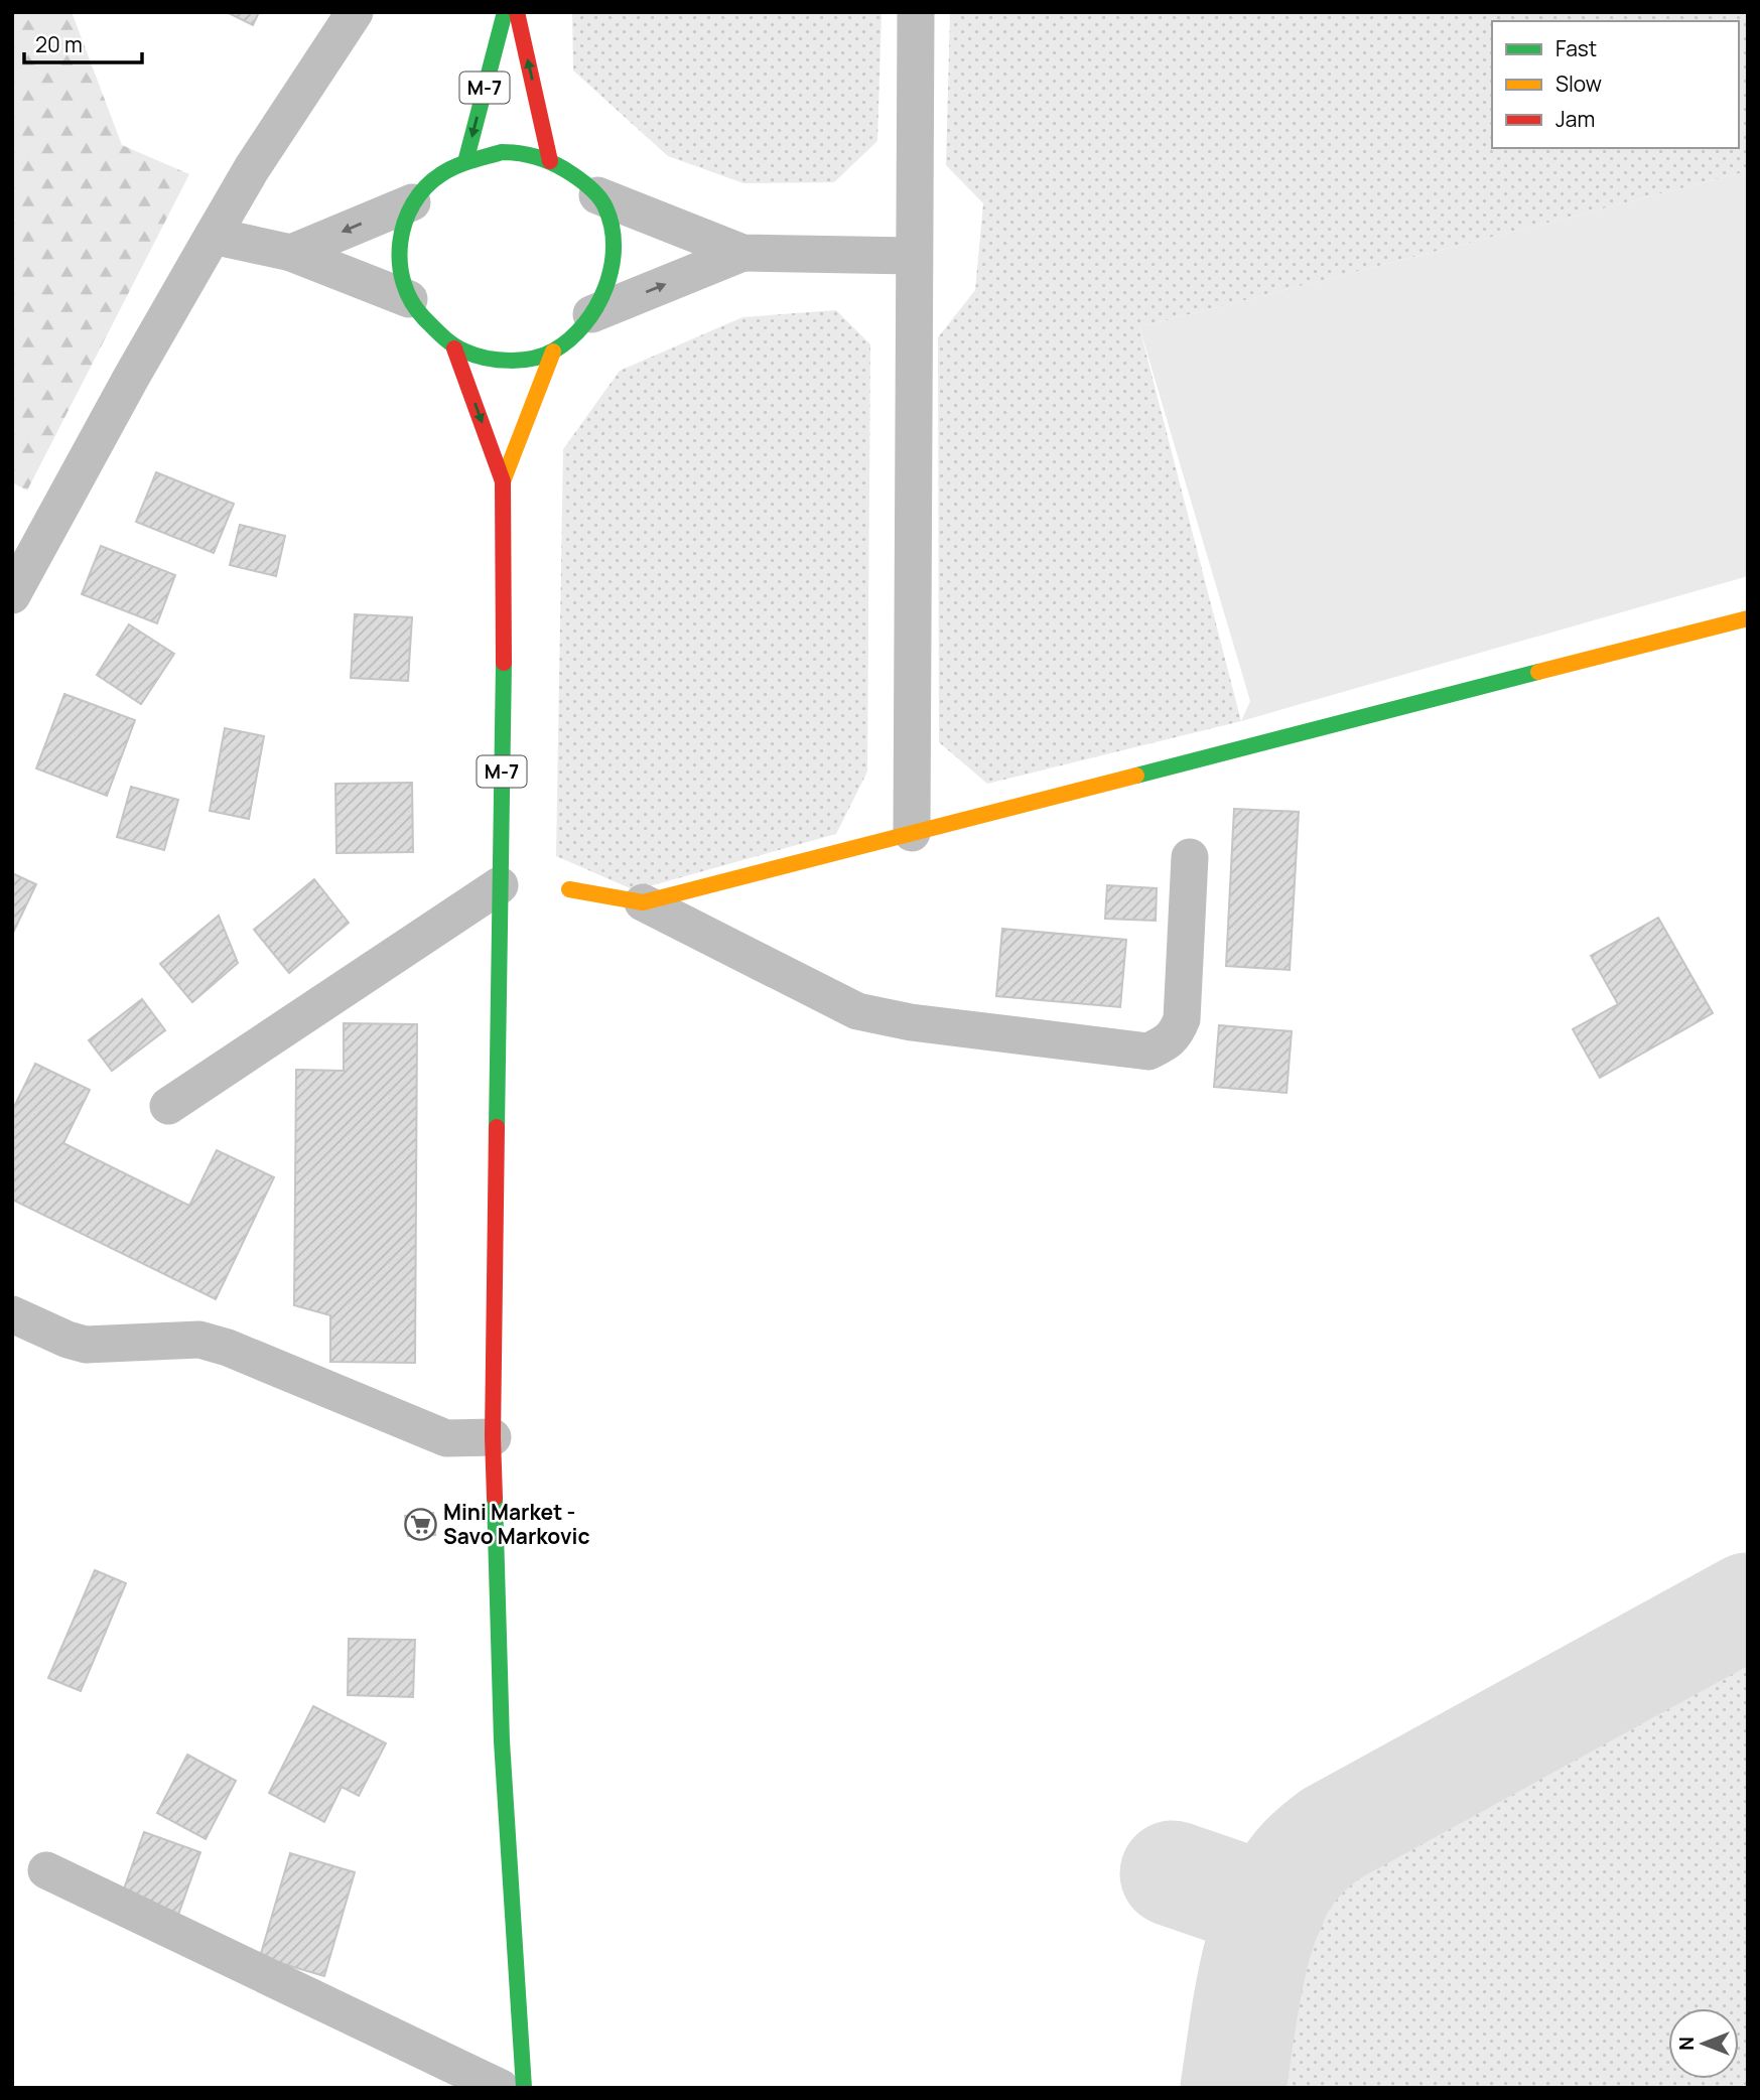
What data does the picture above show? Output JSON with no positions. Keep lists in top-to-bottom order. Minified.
{"streets":{"main road":["M-7"]},"places":{"supermarket":["Mini Market - Savo Markovic"]},"legend":["Fast","Slow","Jam"],"scale_bar":"20 m","north":"left"}
